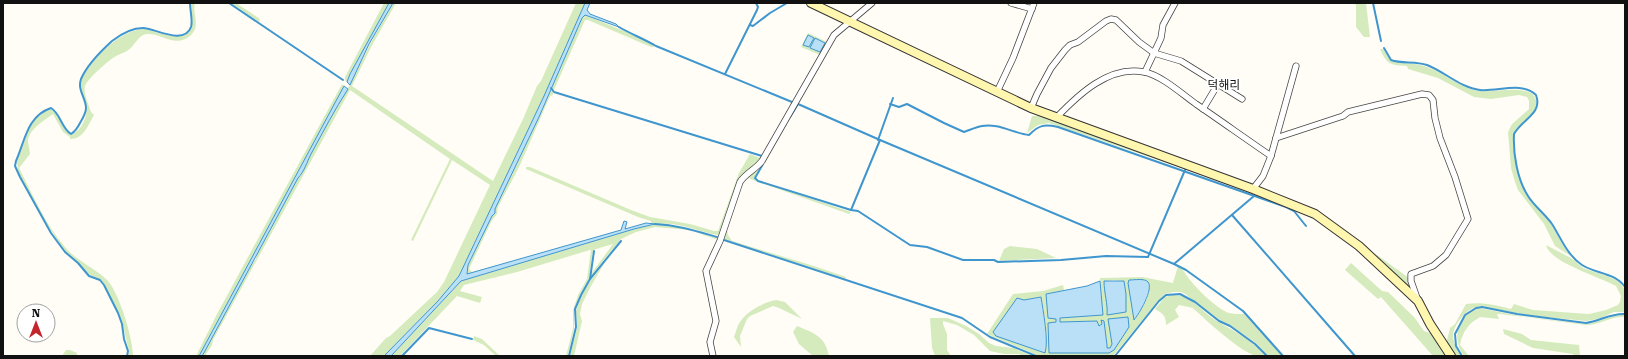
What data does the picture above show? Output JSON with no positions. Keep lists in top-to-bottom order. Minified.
{"districts":["덕해리"],"north":"top"}
